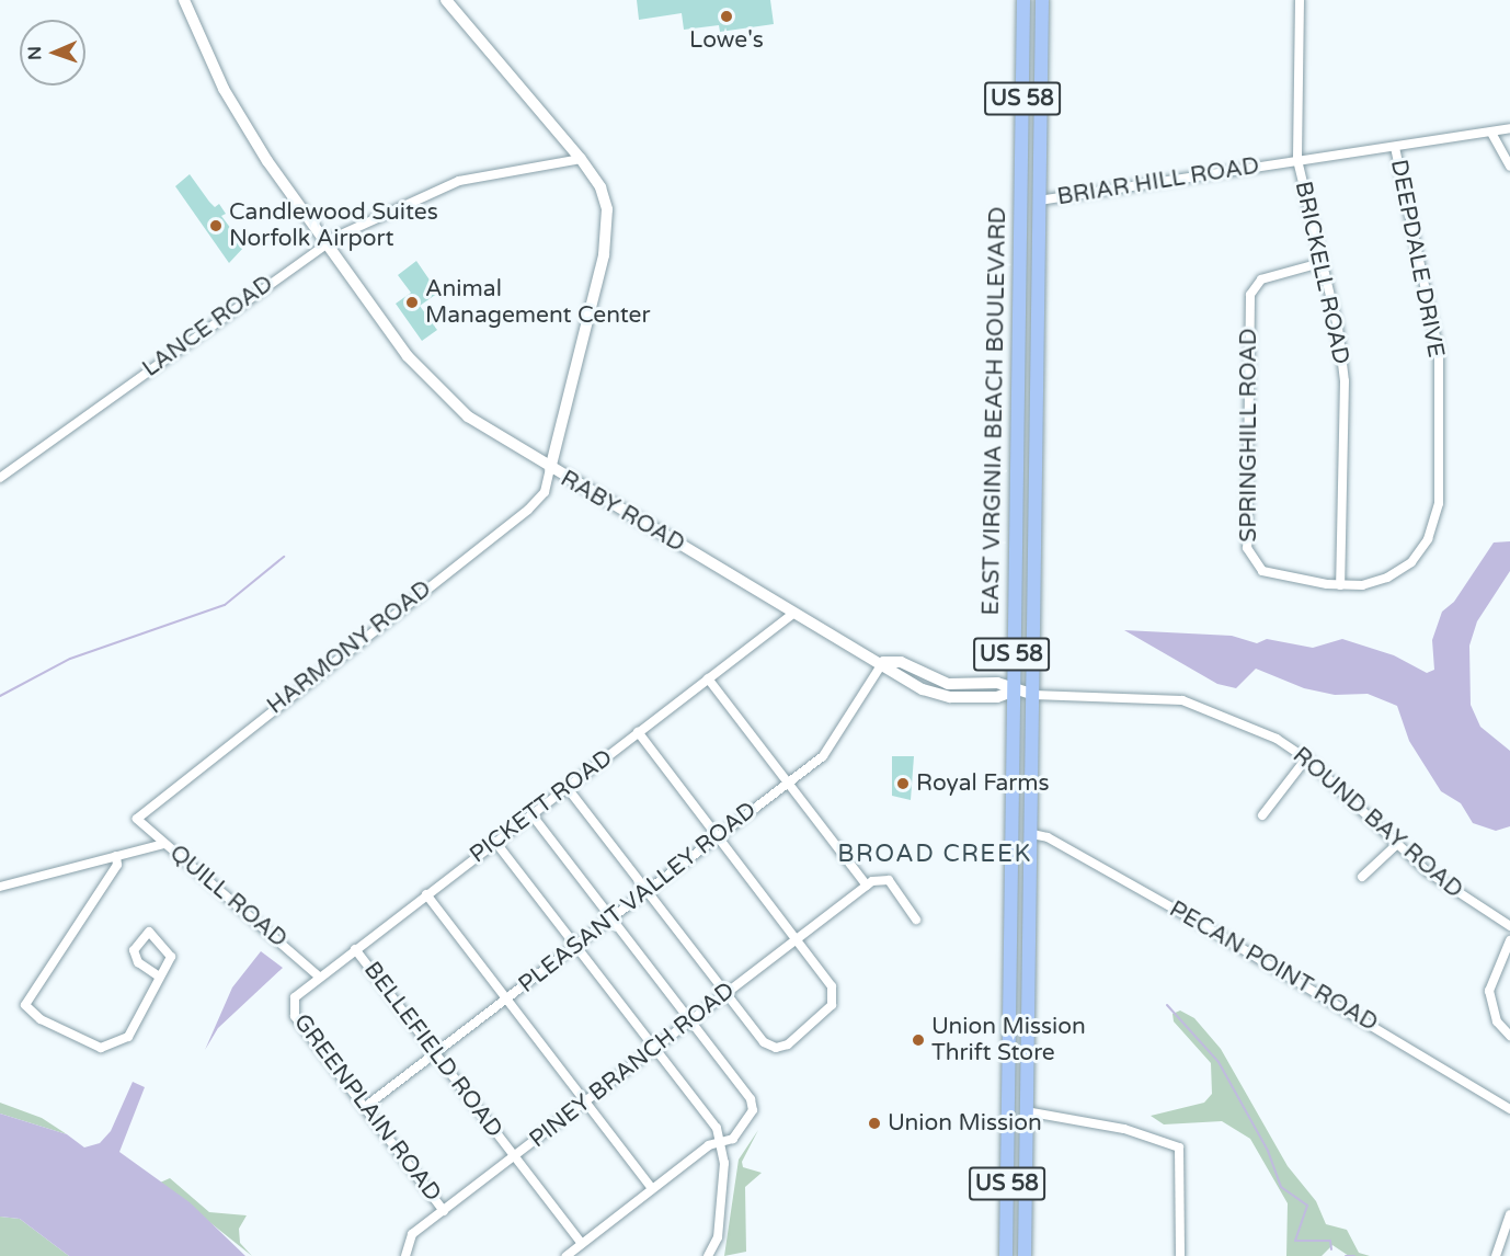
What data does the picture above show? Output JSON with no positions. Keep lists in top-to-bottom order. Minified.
{"streets":{"main road":["US 58","EAST VIRGINIA BEACH BOULEVARD"],"street":["BRIAR HILL ROAD","DEEPDALE DRIVE","BRICKELL ROAD","LANCE ROAD","SPRINGHILL ROAD","RABY ROAD","HARMONY ROAD","PICKETT ROAD","ROUND BAY ROAD","QUILL ROAD","PLEASANT VALLEY ROAD","PECAN POINT ROAD","BELLEFIELD ROAD","PINEY BRANCH ROAD","GREENPLAIN ROAD"]},"crossings":[["BRIAR HILL ROAD","DEEPDALE DRIVE"],["BRIAR HILL ROAD","BRICKELL ROAD"],["BRIAR HILL ROAD","EAST VIRGINIA BEACH BOULEVARD"],["DEEPDALE DRIVE","BRICKELL ROAD"],["DEEPDALE DRIVE","SPRINGHILL ROAD"],["BRICKELL ROAD","SPRINGHILL ROAD"],["LANCE ROAD","RABY ROAD"],["EAST VIRGINIA BEACH BOULEVARD","RABY ROAD"],["EAST VIRGINIA BEACH BOULEVARD","ROUND BAY ROAD"],["EAST VIRGINIA BEACH BOULEVARD","PECAN POINT ROAD"],["RABY ROAD","HARMONY ROAD"],["RABY ROAD","PICKETT ROAD"],["RABY ROAD","ROUND BAY ROAD"],["RABY ROAD","PLEASANT VALLEY ROAD"],["HARMONY ROAD","QUILL ROAD"],["PICKETT ROAD","QUILL ROAD"],["PICKETT ROAD","BELLEFIELD ROAD"],["PICKETT ROAD","GREENPLAIN ROAD"],["PLEASANT VALLEY ROAD","BELLEFIELD ROAD"],["PLEASANT VALLEY ROAD","GREENPLAIN ROAD"],["BELLEFIELD ROAD","PINEY BRANCH ROAD"],["PINEY BRANCH ROAD","GREENPLAIN ROAD"]],"districts":["BROAD CREEK"],"places":["Lowe's","Candlewood Suites Norfolk Airport","Animal Management Center","Royal Farms","Union Mission Thrift Store","Union Mission"],"north":"left"}
